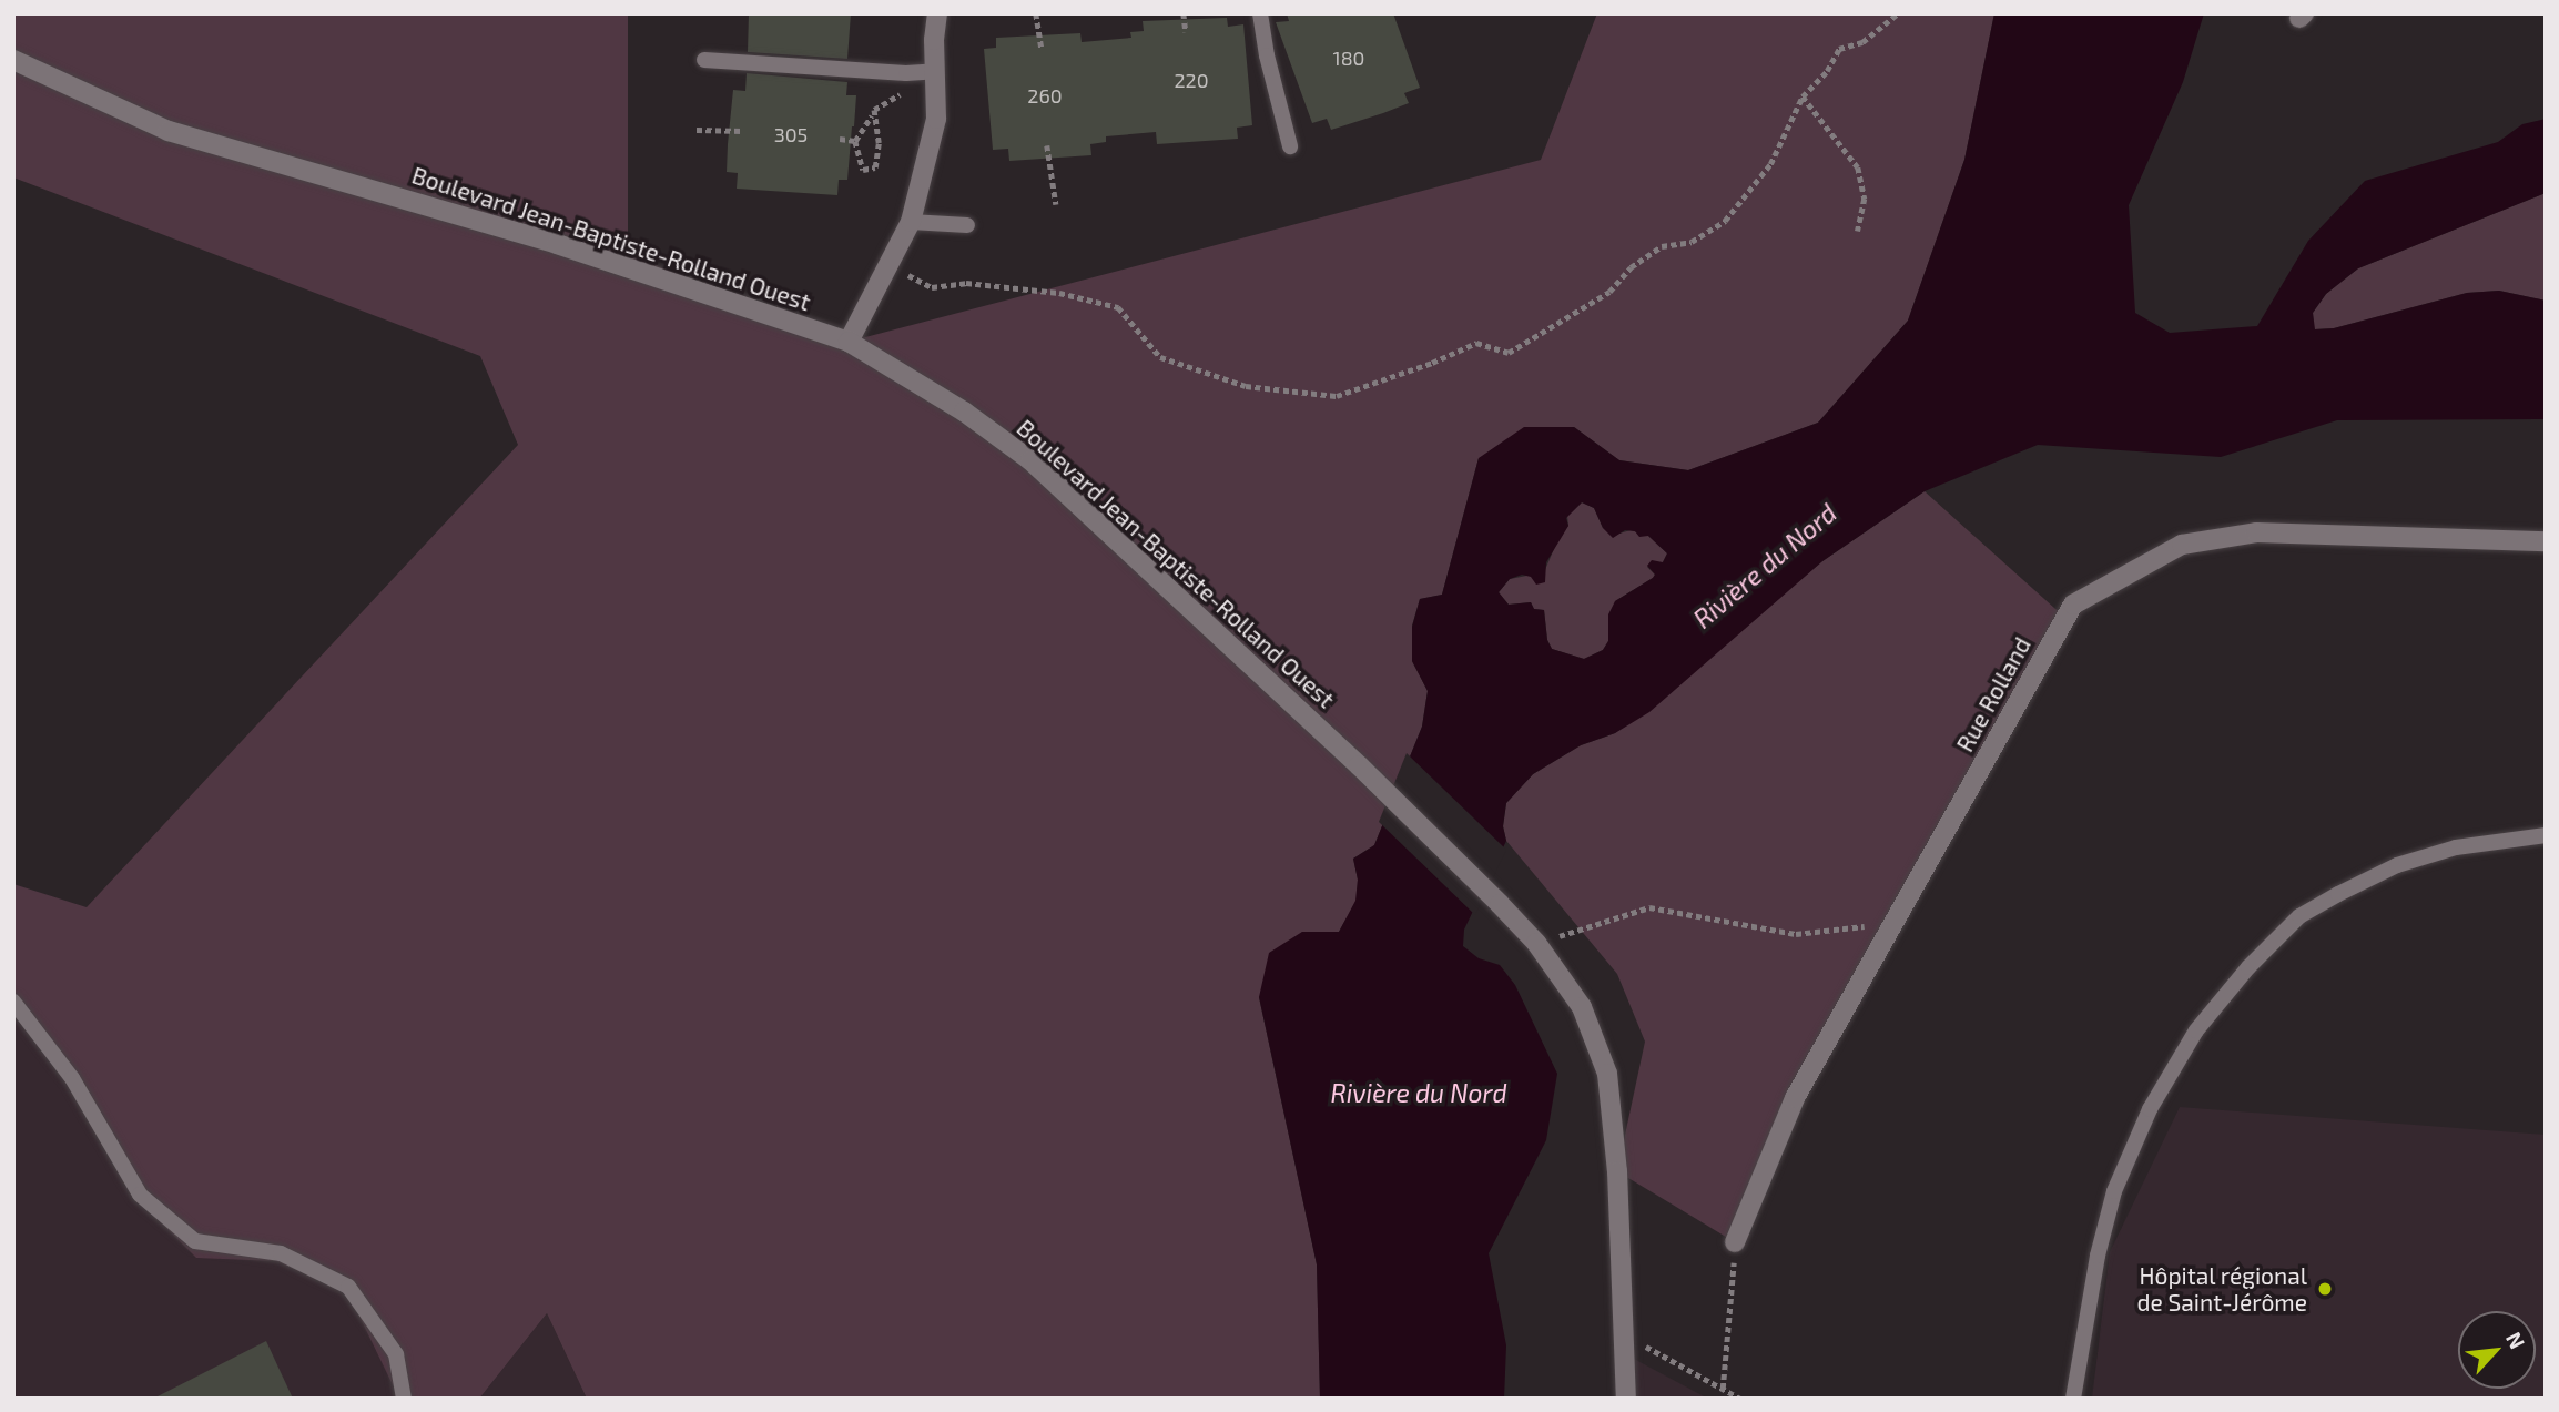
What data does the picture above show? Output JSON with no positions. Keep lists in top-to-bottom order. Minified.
{"streets":{"street":["Boulevard Jean-Baptiste-Rolland Ouest","Rue Rolland"]},"water":["Rivière du Nord"],"places":["Hôpital régional de Saint-Jérôme"],"house_numbers":["180","220","260","305"],"north":"top right"}
